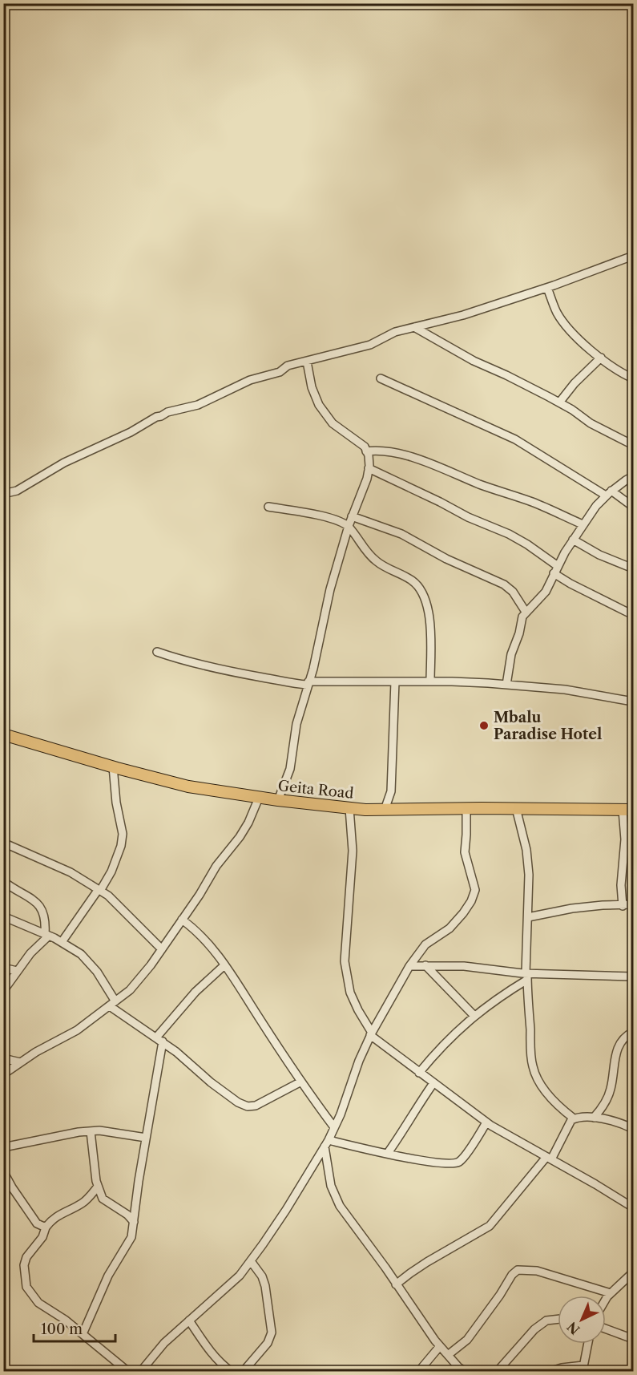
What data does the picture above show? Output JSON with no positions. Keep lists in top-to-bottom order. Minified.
{"streets":{"highway":["Geita Road"]},"places":["Mbalu Paradise Hotel"],"scale_bar":"100 m","north":"bottom left"}
